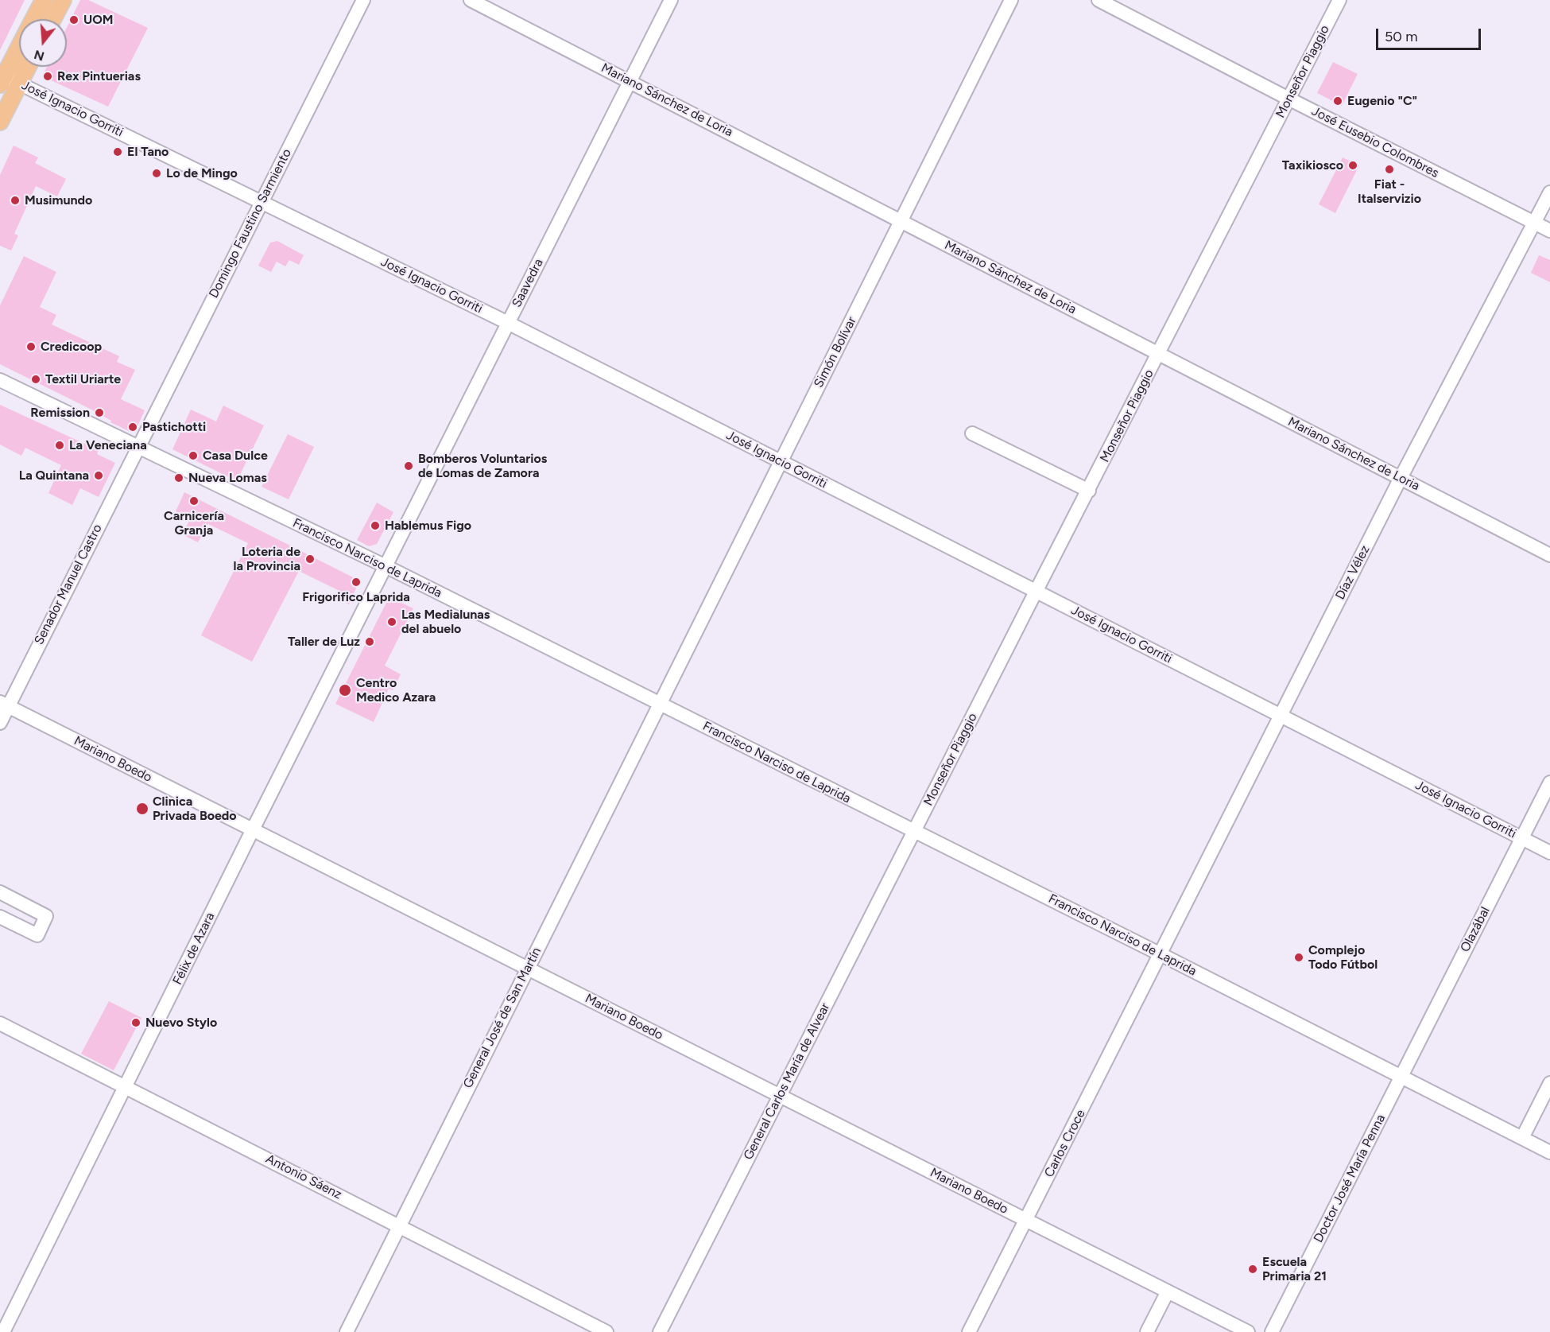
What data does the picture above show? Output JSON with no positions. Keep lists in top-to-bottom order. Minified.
{"streets":{"street":["Monseñor Piaggio","Mariano Sánchez de Loria","José Ignacio Gorriti","José Eusebio Colombres","Domingo Faustino Sarmiento","Saavedra","Simón Bolívar","Francisco Narciso de Laprida","Díaz Vélez","Senador Manuel Castro","Mariano Boedo","Olazábal","Félix de Azara","General José de San Martín","General Carlos María de Alvear","Carlos Croce","Antonio Sáenz","Doctor José María Penna"]},"crossings":[["Monseñor Piaggio","Mariano Sánchez de Loria"],["Monseñor Piaggio","José Ignacio Gorriti"],["Monseñor Piaggio","José Eusebio Colombres"],["Monseñor Piaggio","Francisco Narciso de Laprida"],["Monseñor Piaggio","General Carlos María de Alvear"],["Mariano Sánchez de Loria","Saavedra"],["Mariano Sánchez de Loria","Simón Bolívar"],["Mariano Sánchez de Loria","Díaz Vélez"],["José Ignacio Gorriti","Domingo Faustino Sarmiento"],["José Ignacio Gorriti","Saavedra"],["José Ignacio Gorriti","Simón Bolívar"],["José Ignacio Gorriti","Díaz Vélez"],["José Ignacio Gorriti","Olazábal"],["José Eusebio Colombres","Díaz Vélez"],["Domingo Faustino Sarmiento","Francisco Narciso de Laprida"],["Domingo Faustino Sarmiento","Senador Manuel Castro"],["Saavedra","Francisco Narciso de Laprida"],["Saavedra","Félix de Azara"],["Simón Bolívar","Francisco Narciso de Laprida"],["Simón Bolívar","General José de San Martín"],["Francisco Narciso de Laprida","Díaz Vélez"],["Francisco Narciso de Laprida","Senador Manuel Castro"],["Francisco Narciso de Laprida","Olazábal"],["Francisco Narciso de Laprida","Félix de Azara"],["Francisco Narciso de Laprida","General José de San Martín"],["Francisco Narciso de Laprida","General Carlos María de Alvear"],["Francisco Narciso de Laprida","Carlos Croce"],["Francisco Narciso de Laprida","Doctor José María Penna"],["Díaz Vélez","Carlos Croce"],["Senador Manuel Castro","Mariano Boedo"],["Mariano Boedo","Félix de Azara"],["Mariano Boedo","General José de San Martín"],["Mariano Boedo","General Carlos María de Alvear"],["Mariano Boedo","Carlos Croce"],["Olazábal","Doctor José María Penna"],["Félix de Azara","Antonio Sáenz"],["General José de San Martín","Antonio Sáenz"]],"places":["UOM","Rex Pintuerias","Eugenio \"C\"","El Tano","Taxikiosco","Fiat - Italservizio","Lo de Mingo","Musimundo","Credicoop","Textil Uriarte","Remission","Pastichotti","La Veneciana","Casa Dulce","Bomberos Voluntarios de Lomas de Zamora","La Quintana","Nueva Lomas","Carnicería Granja","Hablemus Figo","Loteria de la Provincia","Frigorifico Laprida","Las Medialunas del abuelo","Taller de Luz","Centro Medico Azara","Clinica Privada Boedo","Complejo Todo Fútbol","Nuevo Stylo","Escuela Primaria 21"],"scale_bar":"50 m","north":"bottom"}
